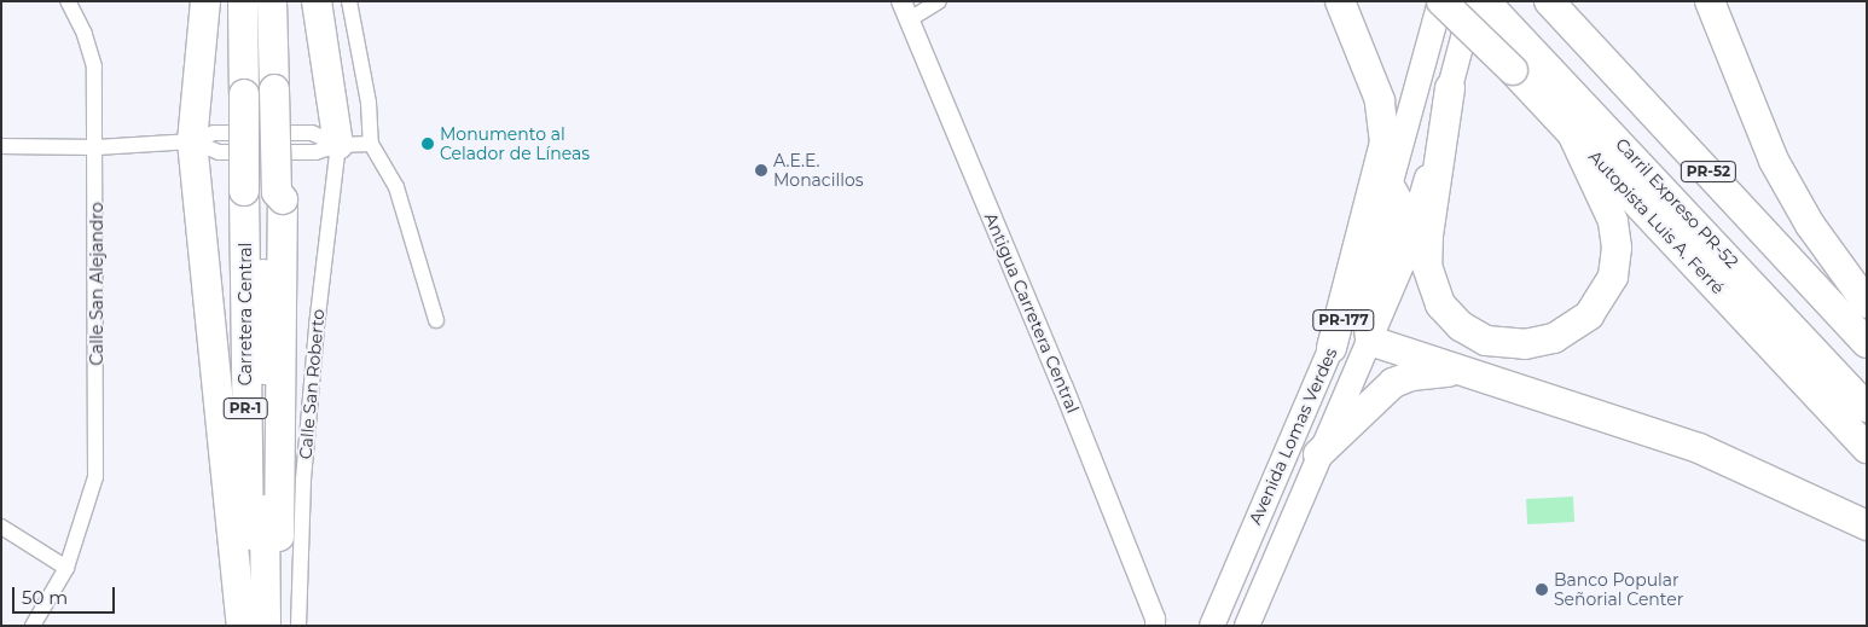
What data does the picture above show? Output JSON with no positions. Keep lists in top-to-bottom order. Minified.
{"streets":{"highway":["PR-52","Carril Expreso PR-52","Autopista Luis A. Ferré","Carretera Central","PR-1"],"main road":["PR-177","Avenida Lomas Verdes"],"street":["Calle San Alejandro","Antigua Carretera Central","Calle San Roberto"]},"crossings":[["Autopista Luis A. Ferré","Avenida Lomas Verdes"]],"places":["Monumento al Celador de Líneas","A.E.E. Monacillos","Banco Popular Señorial Center"],"scale_bar":"50 m"}
